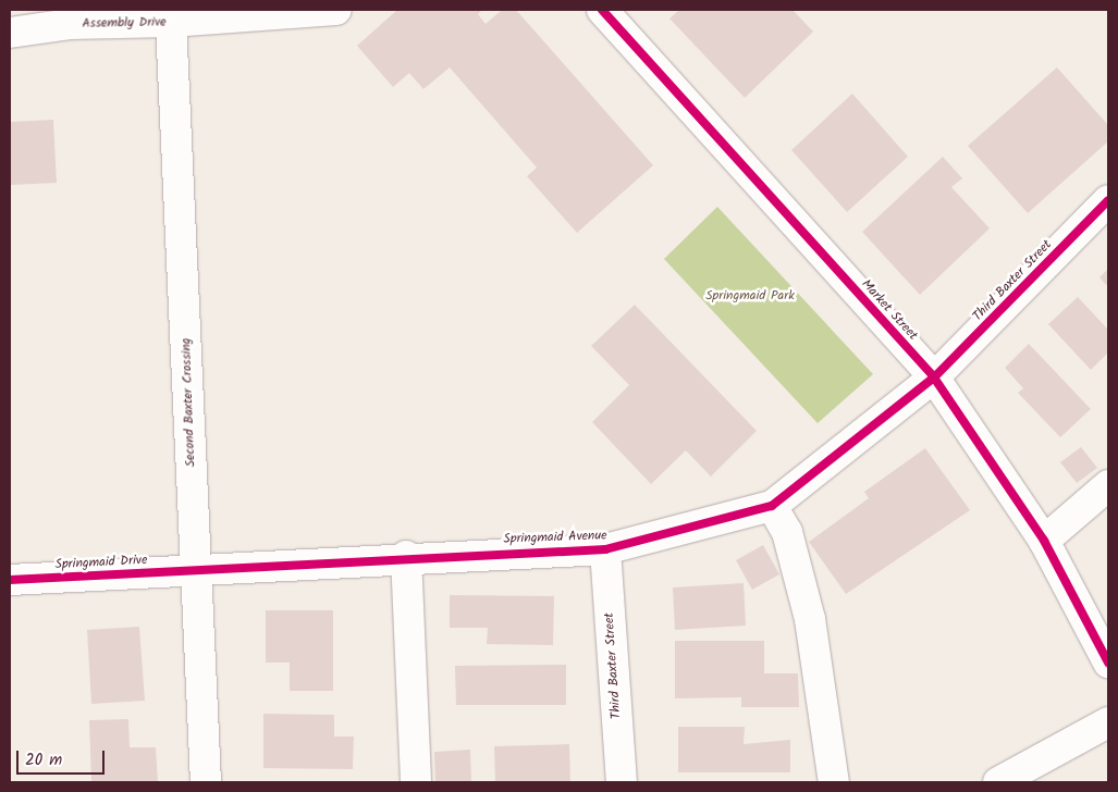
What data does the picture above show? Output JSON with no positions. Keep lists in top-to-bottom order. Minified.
{"streets":{"street":["Assembly Drive","Third Baxter Street","Market Street","Second Baxter Crossing","Springmaid Avenue","Springmaid Drive"]},"crossings":[["Assembly Drive","Second Baxter Crossing"],["Third Baxter Street","Market Street"],["Third Baxter Street","Springmaid Avenue"],["Market Street","Springmaid Avenue"],["Second Baxter Crossing","Springmaid Avenue"],["Second Baxter Crossing","Springmaid Drive"],["Springmaid Avenue","Springmaid Drive"]],"parks":["Springmaid Park"],"scale_bar":"20 m"}
